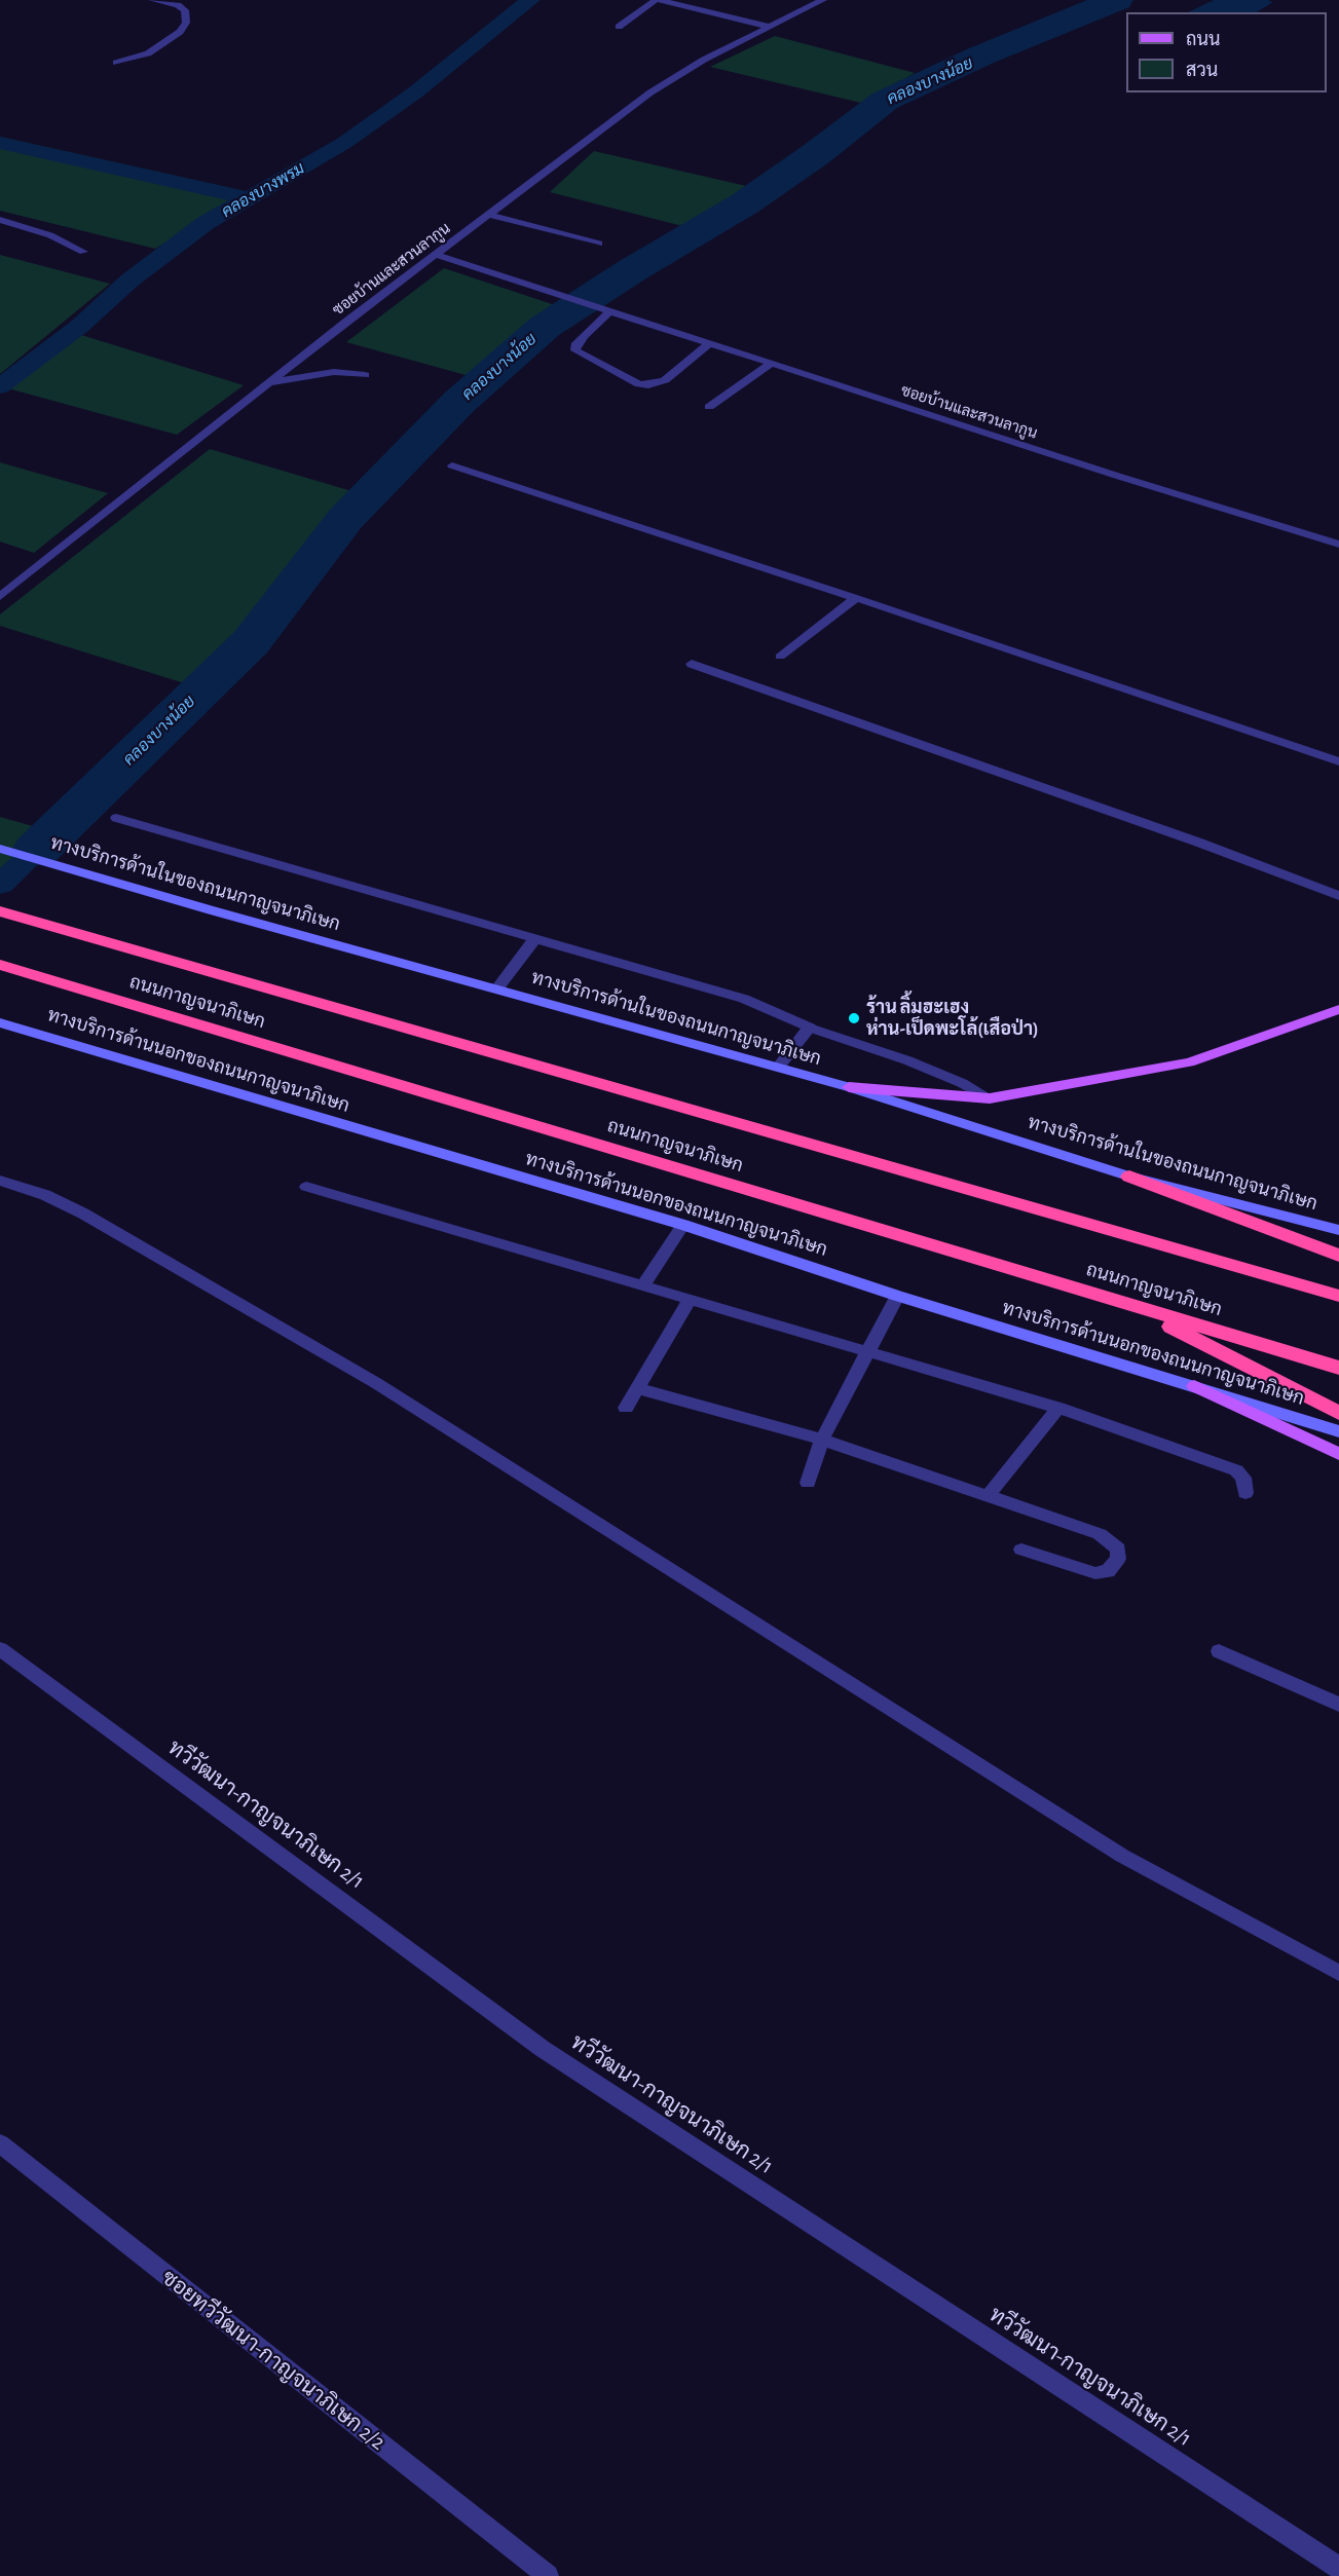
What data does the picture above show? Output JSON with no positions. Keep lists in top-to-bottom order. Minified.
{"streets":{"highway":["ถนนกาญจนาภิเษก"],"main road":["ทางบริการด้านในของถนนกาญจนาภิเษก","ทางบริการด้านนอกของถนนกาญจนาภิเษก"],"street":["ซอยบ้านและสวนลากูน","ทวีวัฒนา-กาญจนาภิเษก 2/1","ซอยทวีวัฒนา-กาญจนาภิเษก 2/2"]},"water":["คลองบางน้อย","คลองบางพรม"],"places":["ร้าน ลิ้มฮะเฮง ห่าน-เป็ดพะโล้(เสือป่า)"],"legend":["ถนน","สวน"]}
